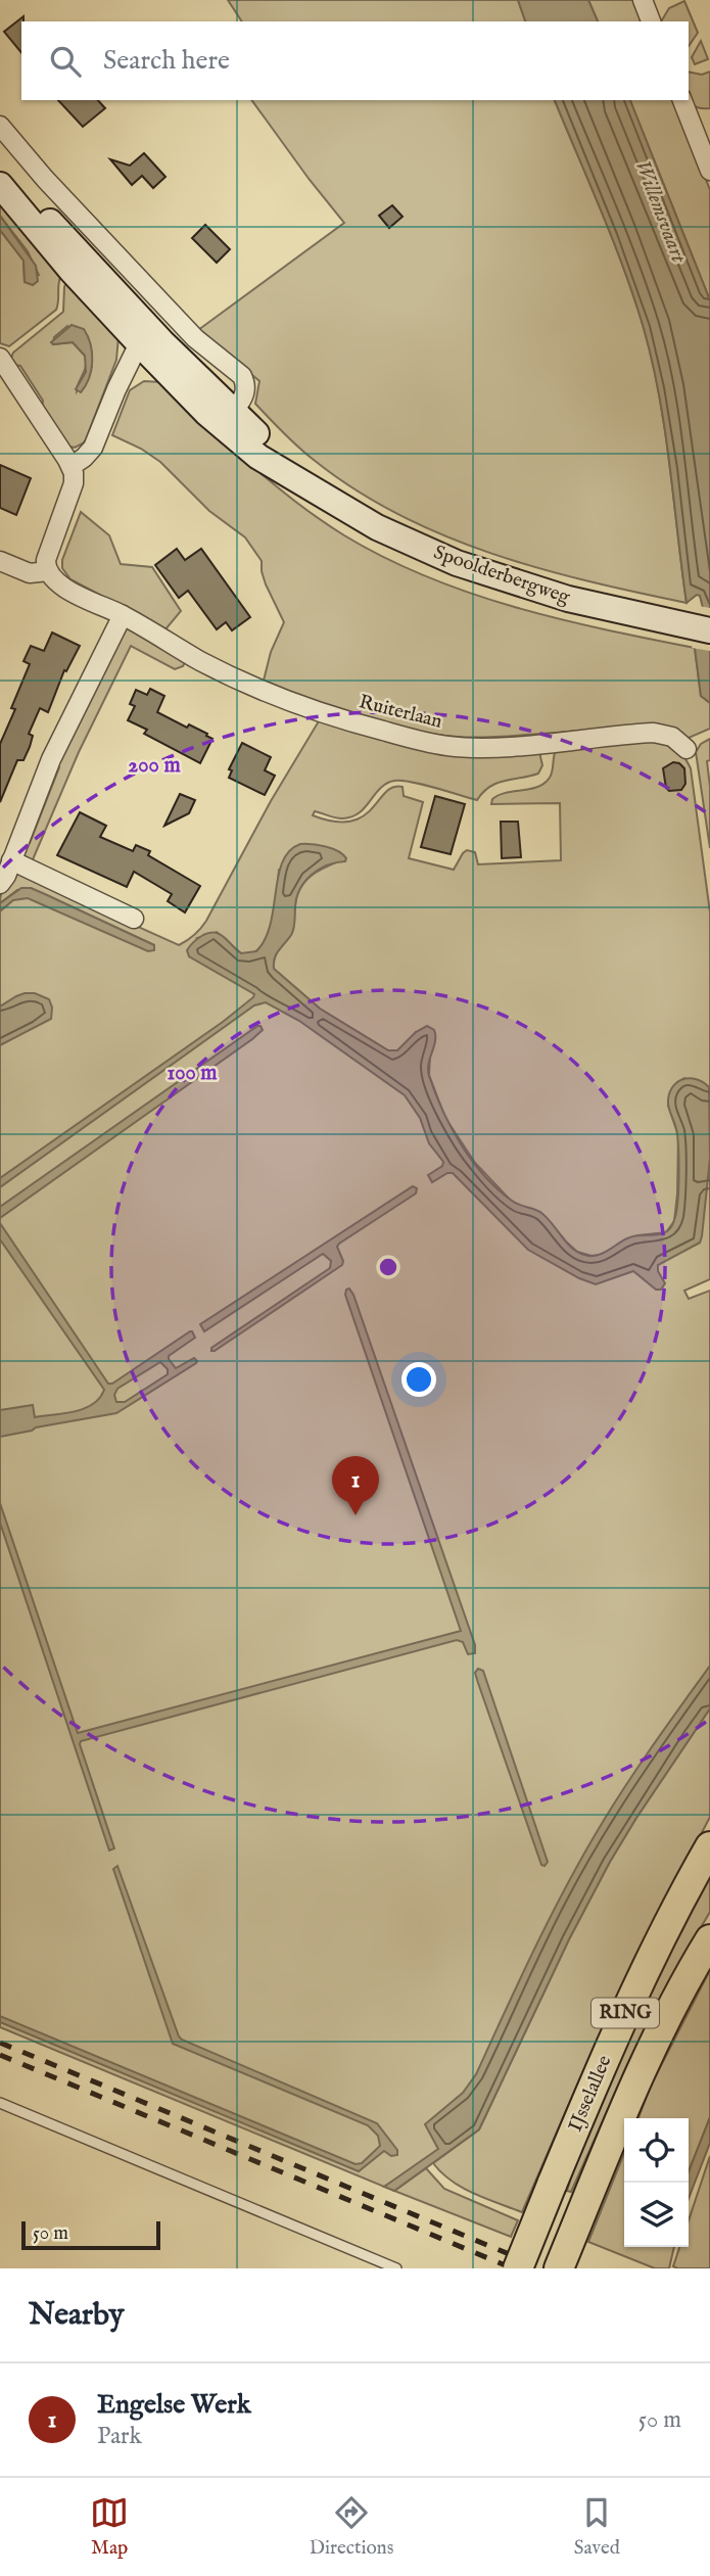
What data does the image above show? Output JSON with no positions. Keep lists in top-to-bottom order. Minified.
{"streets":{"main road":["Spoolderbergweg","RING","IJsselallee"],"street":["Ruiterlaan"]},"water":["Willemsvaart"],"scale_bar":"50 m","page":{"search":"Search here","pins":"1","scale":"50 m","heading":"Nearby","list":[{"mark":"1","name":"Engelse Werk","note":"Park","value":"50 m"}],"nav":["Map","Directions","Saved"]},"rings":["200 m","100 m"]}
